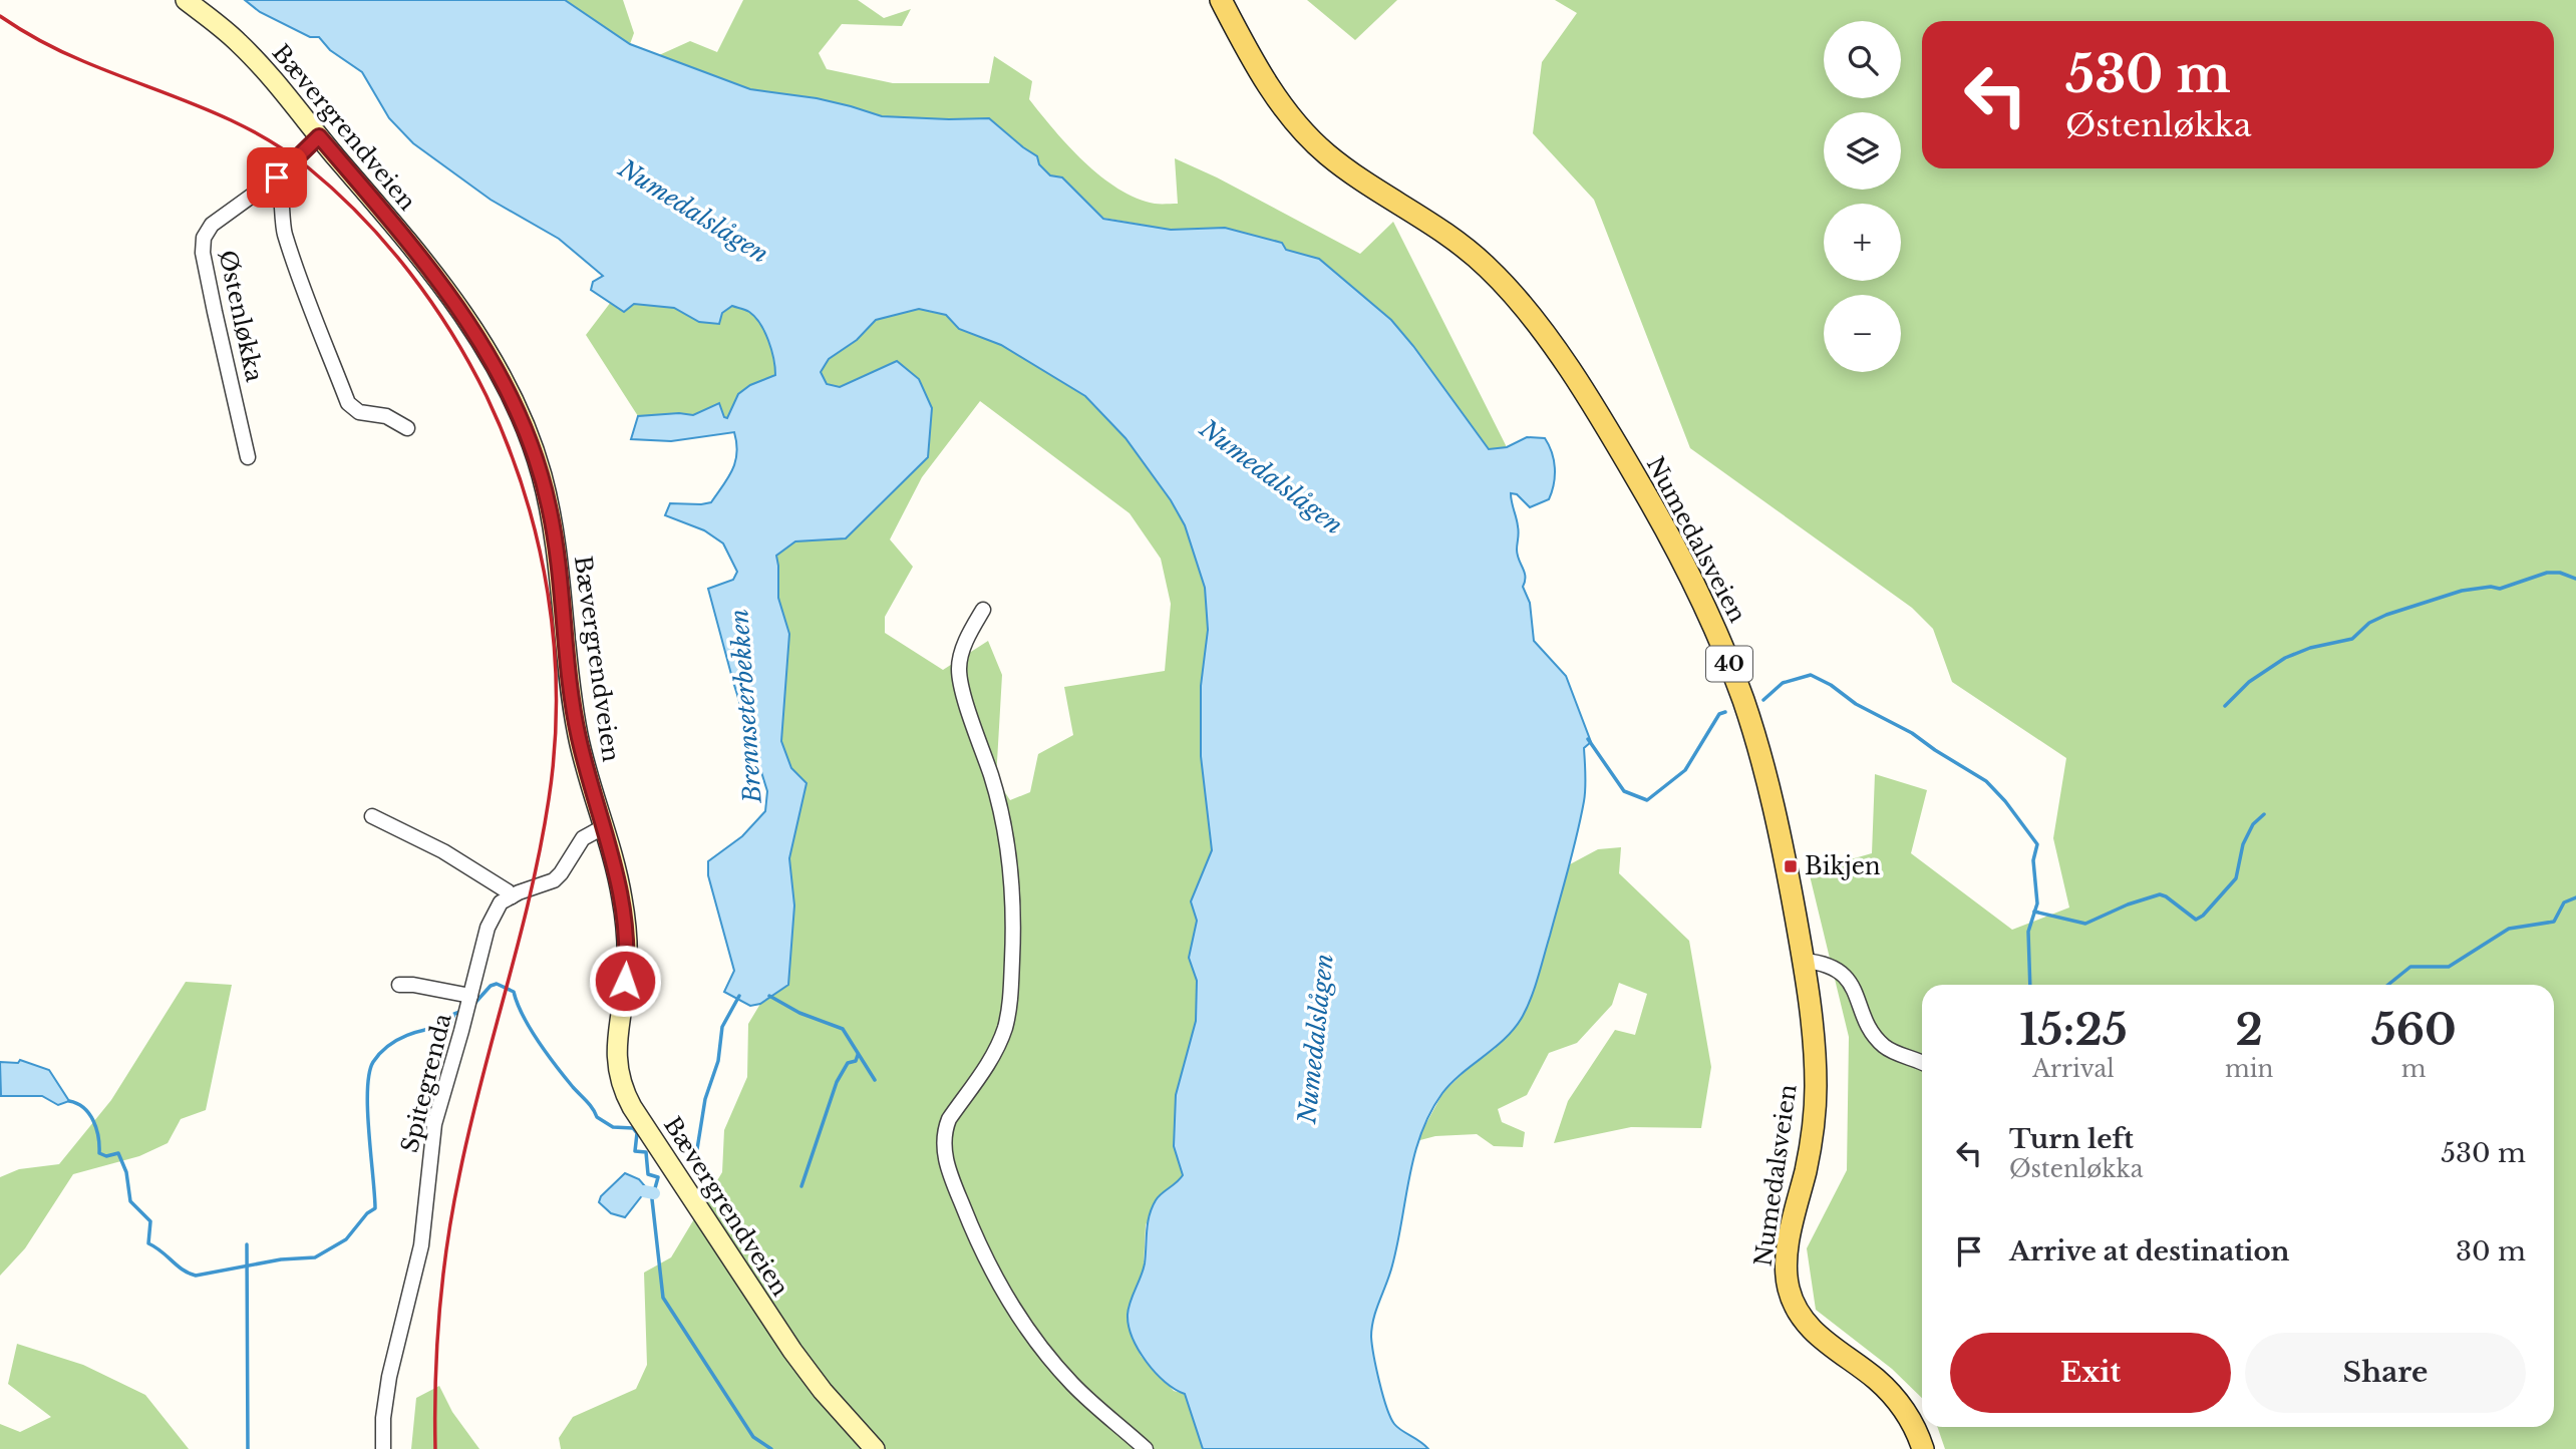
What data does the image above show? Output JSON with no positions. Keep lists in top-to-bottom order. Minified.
{"streets":{"main road":["Bævergrendveien","Numedalsveien","40"],"street":["Østenløkka","Spitegrenda"]},"crossings":[["Bævergrendveien","Østenløkka"],["Bævergrendveien","Spitegrenda"]],"water":["Numedalslågen","Brennseterbekken"],"places":{"transit":["Bikjen"]},"page":{"map_buttons":["+","−"],"turn":["530 m","Østenløkka"],"eta":["15:25","Arrival","2","min","560","m"],"list":[{"name":"Turn left","note":"Østenløkka","value":"530 m"},{"name":"Arrive at destination","value":"30 m"}],"buttons":["Exit","Share"]}}
